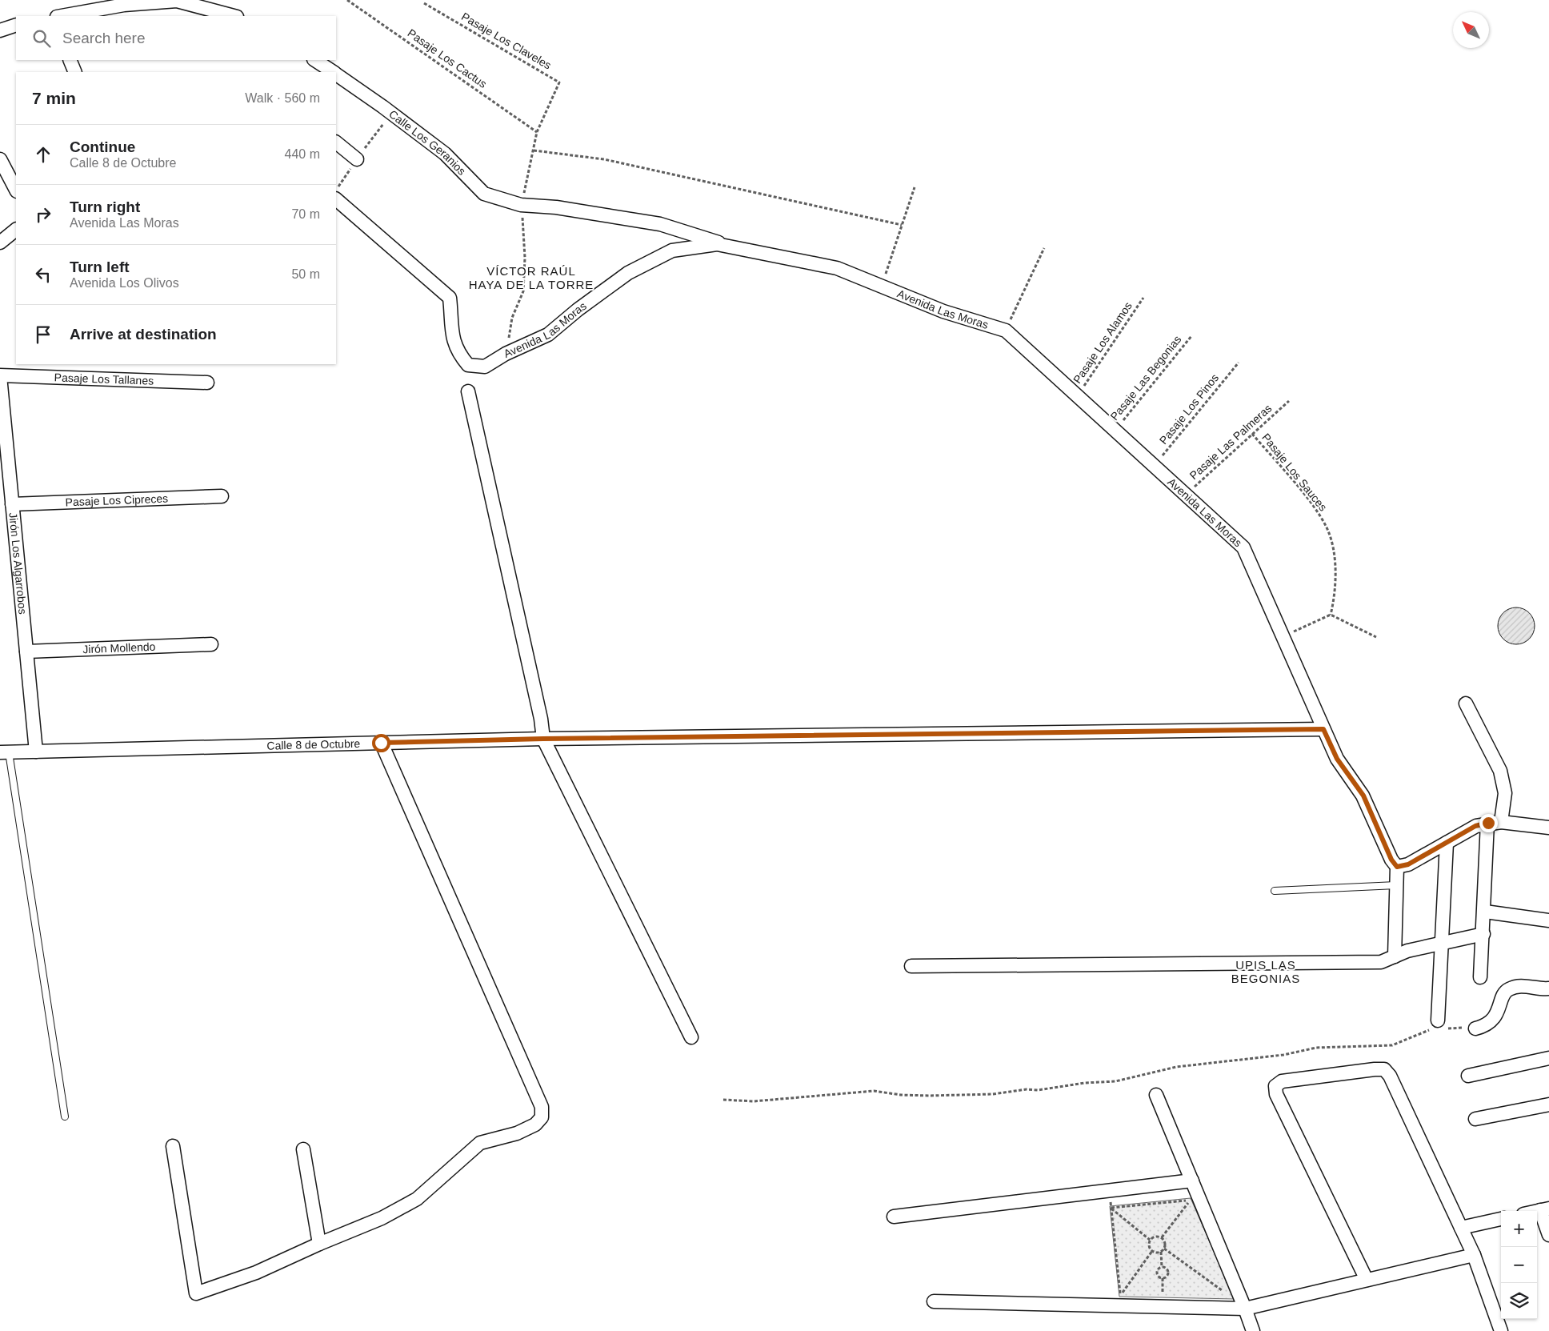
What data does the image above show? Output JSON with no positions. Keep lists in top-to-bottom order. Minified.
{"streets":{"street":["Calle Los Geranios","Avenida Las Moras","Pasaje Los Tallanes","Pasaje Los Cipreces","Jirón Los Algarrobos","Jirón Mollendo","Calle 8 de Octubre"],"path":["Pasaje Los Claveles","Pasaje Los Cactus","Pasaje Los Alamos","Pasaje Las Begonias","Pasaje Los Pinos","Pasaje Las Palmeras","Pasaje Los Sauces"]},"crossings":[["Calle Los Geranios","Avenida Las Moras"],["Avenida Las Moras","Pasaje Los Alamos"],["Avenida Las Moras","Pasaje Las Begonias"],["Avenida Las Moras","Pasaje Los Pinos"],["Avenida Las Moras","Pasaje Las Palmeras"],["Avenida Las Moras","Calle 8 de Octubre"],["Pasaje Los Tallanes","Jirón Los Algarrobos"],["Pasaje Las Palmeras","Pasaje Los Sauces"],["Pasaje Los Cipreces","Jirón Los Algarrobos"],["Jirón Los Algarrobos","Jirón Mollendo"],["Jirón Los Algarrobos","Calle 8 de Octubre"]],"districts":["VÍCTOR RAÚL HAYA DE LA TORRE","UPIS LAS BEGONIAS"],"north":"top left","page":{"search":"Search here","heading":["7 min","Walk · 560 m"],"list":[["Continue","Calle 8 de Octubre","440 m"],["Turn right","Avenida Las Moras","70 m"],["Turn left","Avenida Los Olivos","50 m"],"Arrive at destination"],"map_buttons":["+","−"]}}
